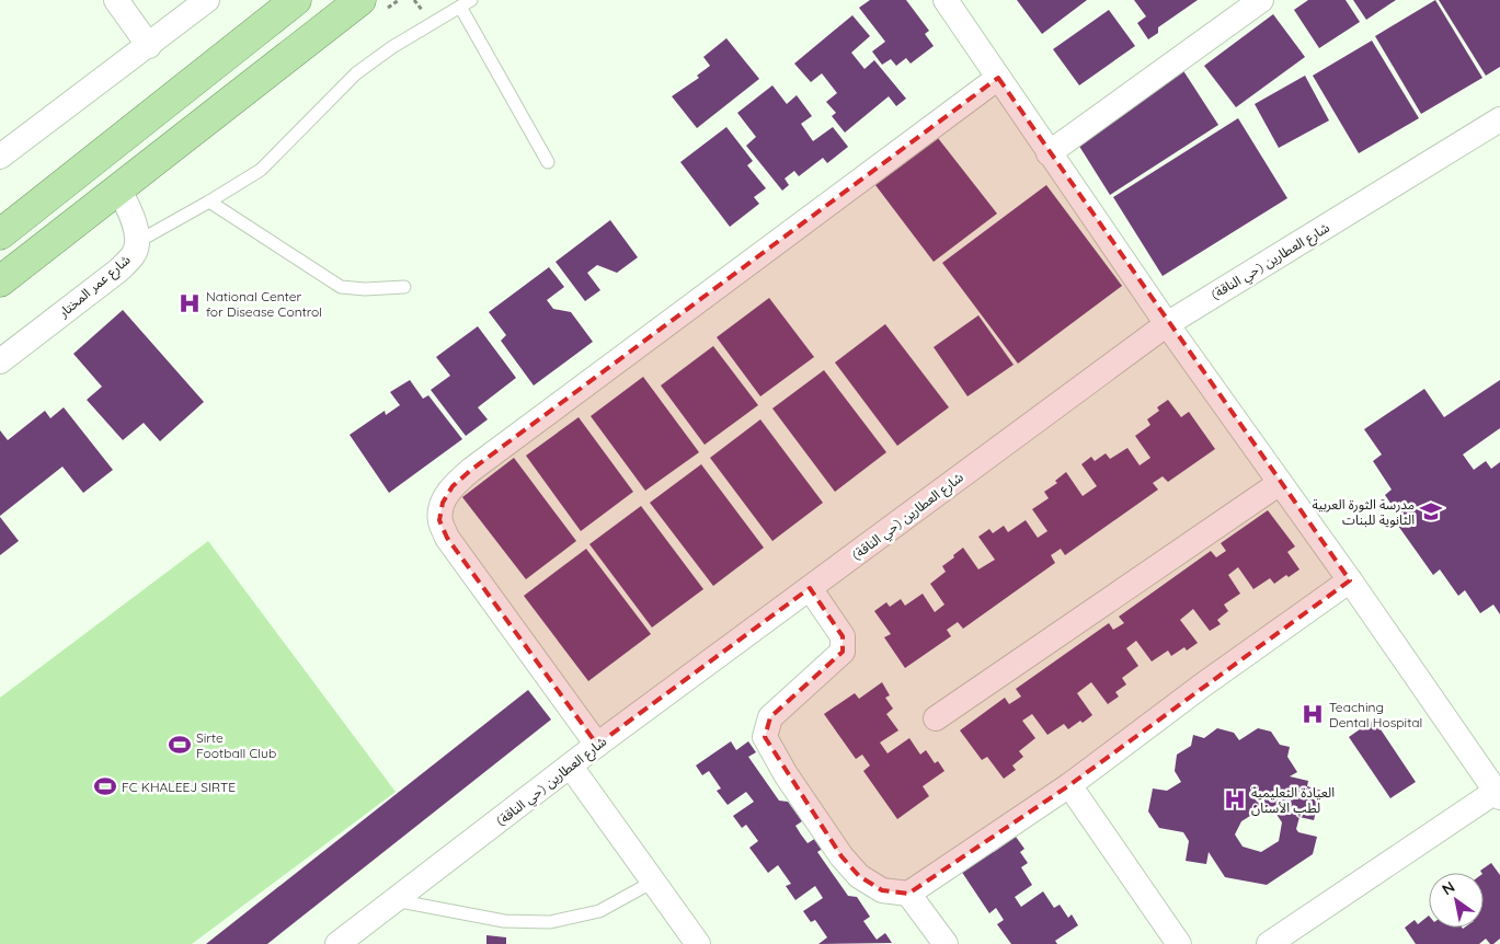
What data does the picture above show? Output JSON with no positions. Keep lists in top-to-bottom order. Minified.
{"streets":{"street":["شارع العطارين (حي الناقة)","شارع عمر المختار"]},"places":{"hospital":["National Center for Disease Control","Teaching Dental Hospital","العيادة التعليمية لطب الأسنان"],"school or university":["مدرسة الثورة العربية الثانوية للبنات"],"sports":["Sirte Football Club","FC KHALEEJ SIRTE"]},"north":"top left"}
